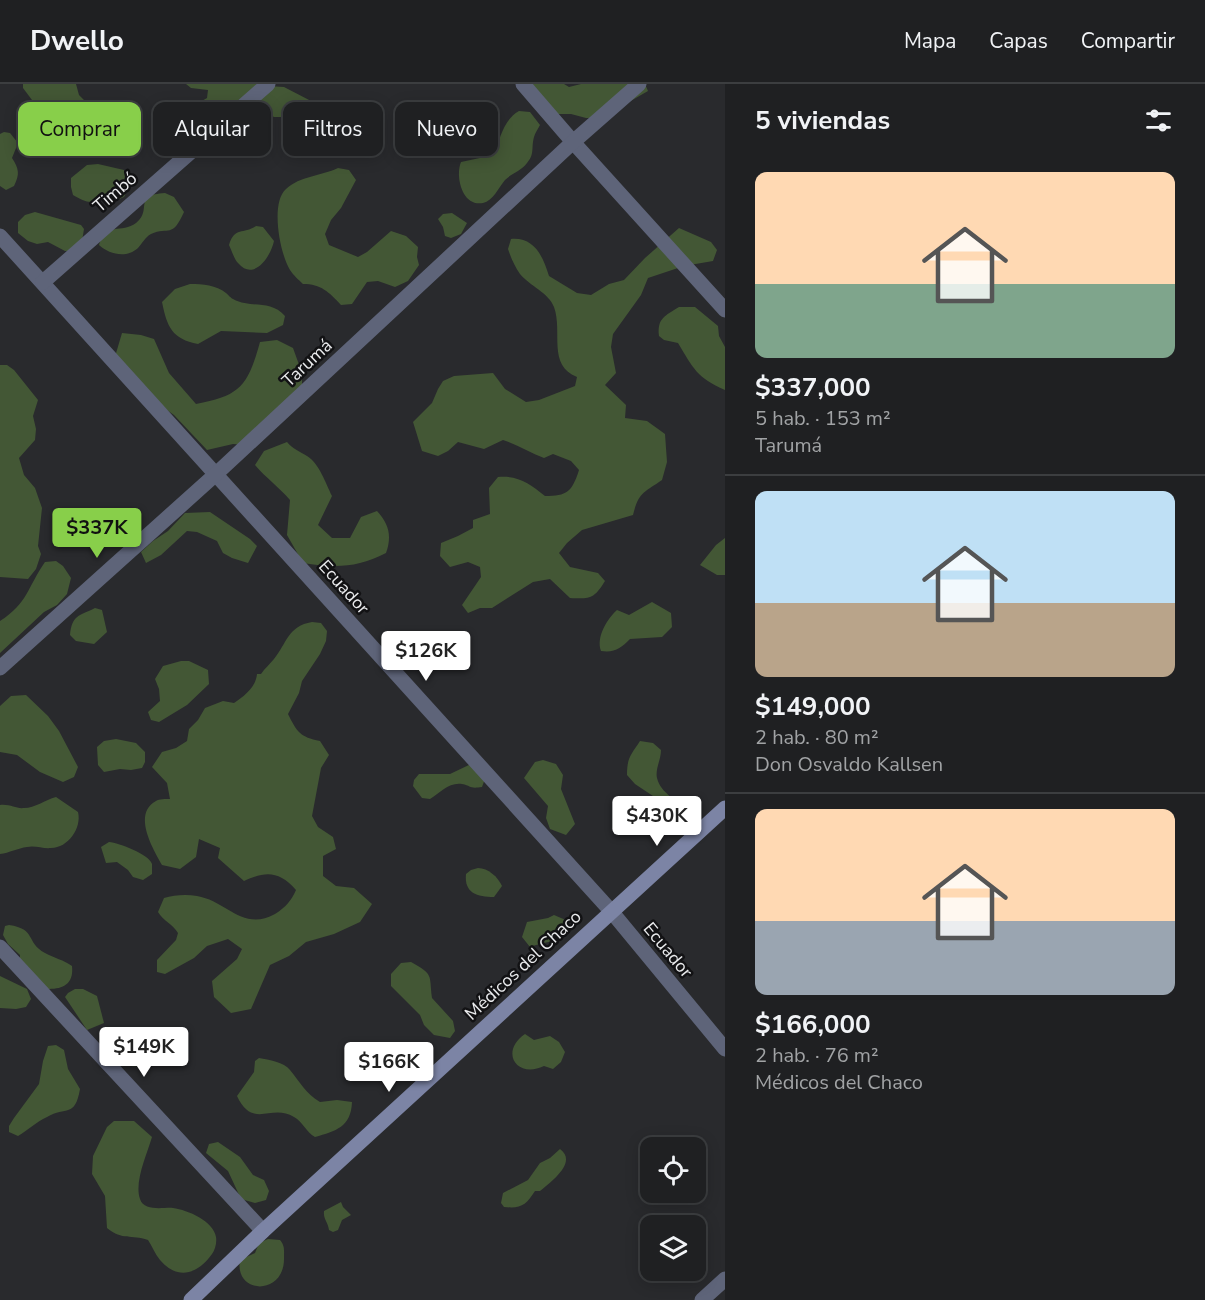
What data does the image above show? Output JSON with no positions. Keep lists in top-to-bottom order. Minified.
{"streets":{"main road":["Médicos del Chaco"],"street":["Timbó","Tarumá","Ecuador"]},"crossings":[["Timbó","Ecuador"],["Tarumá","Ecuador"],["Ecuador","Médicos del Chaco"]],"page":{"header":"Dwello","nav":["Mapa","Capas","Compartir"],"heading":"5 viviendas","chip":["Comprar","Alquilar","Filtros","Nuevo"],"list":[{"name":"$337,000","note":"5 hab. · 153 m² · Tarumá"},{"name":"$149,000","note":"2 hab. · 80 m² · Don Osvaldo Kallsen"},{"name":"$166,000","note":"2 hab. · 76 m² · Médicos del Chaco"}],"price":["$337K","$126K","$430K","$149K","$166K"]}}
